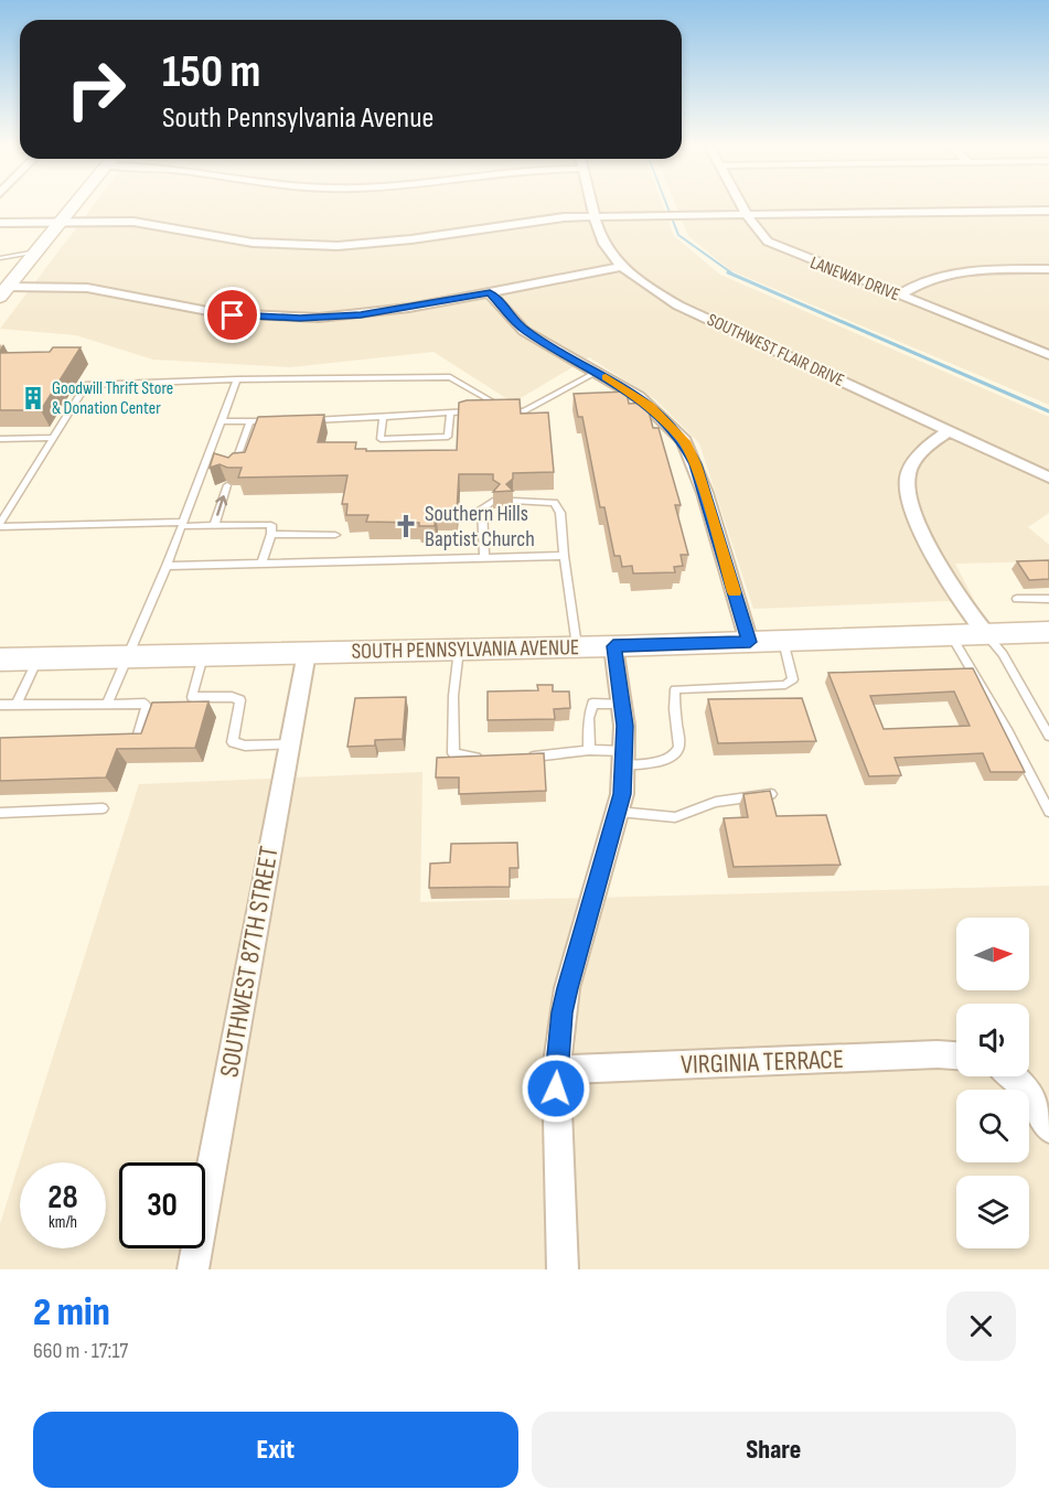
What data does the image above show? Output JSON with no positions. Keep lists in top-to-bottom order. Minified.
{"streets":{"main road":["SOUTH PENNSYLVANIA AVENUE"],"street":["LANEWAY DRIVE","SOUTHWEST FLAIR DRIVE","SOUTHWEST 87TH STREET","VIRGINIA TERRACE"]},"crossings":[["SOUTH PENNSYLVANIA AVENUE","SOUTHWEST 87TH STREET"]],"places":{"building":["Goodwill Thrift Store & Donation Center"],"church":["Southern Hills Baptist Church"]},"north":"right","page":{"turn":["150 m","South Pennsylvania Avenue"],"speed":"28 km/h","limit":"30","heading":["2 min","660 m · 17:17"],"buttons":["Exit","Share"]}}
